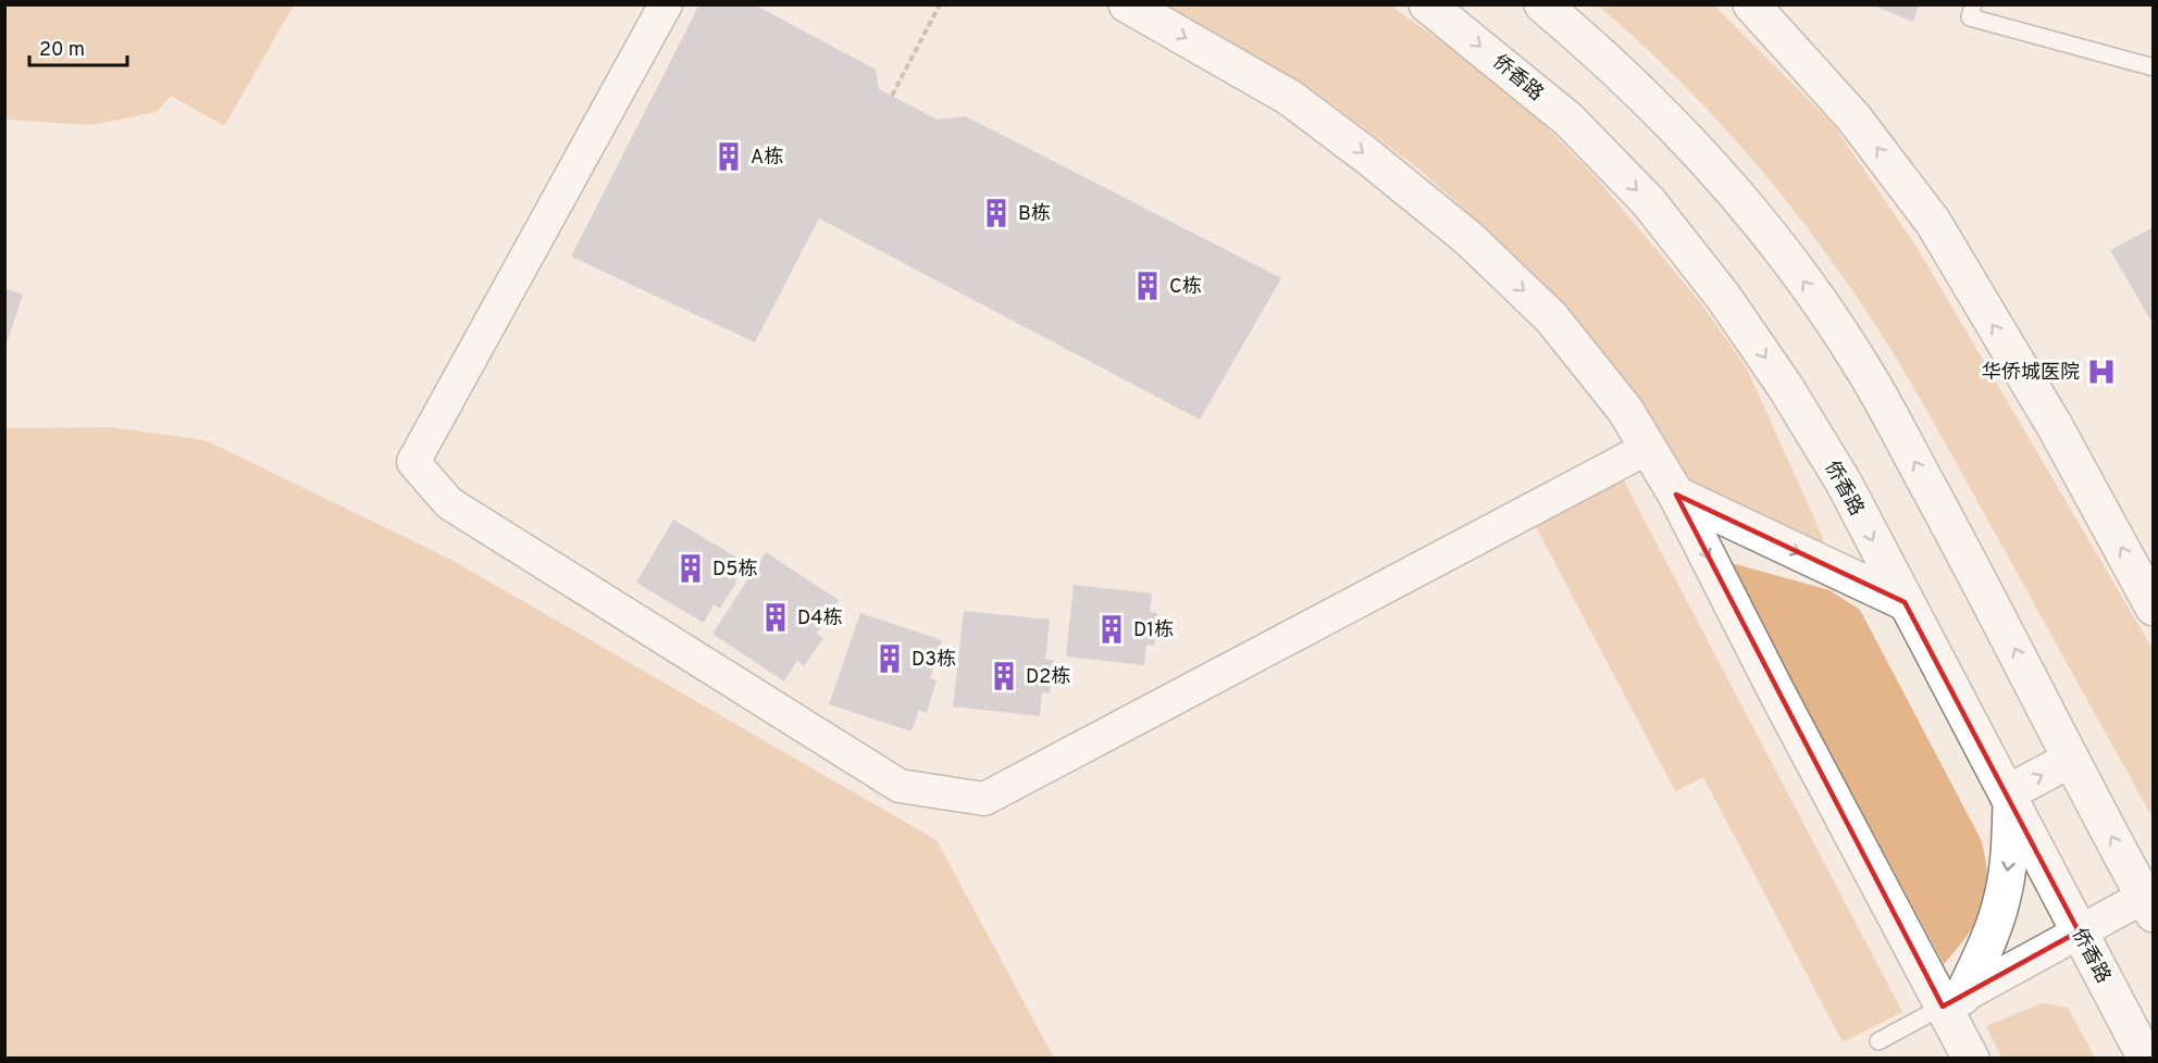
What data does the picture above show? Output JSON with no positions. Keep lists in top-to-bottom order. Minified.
{"streets":{"main road":["侨香路"]},"places":{"building":["A栋","B栋","C栋","D5栋","D4栋","D1栋","D3栋","D2栋"],"hospital":["华侨城医院"]},"scale_bar":"20 m"}
